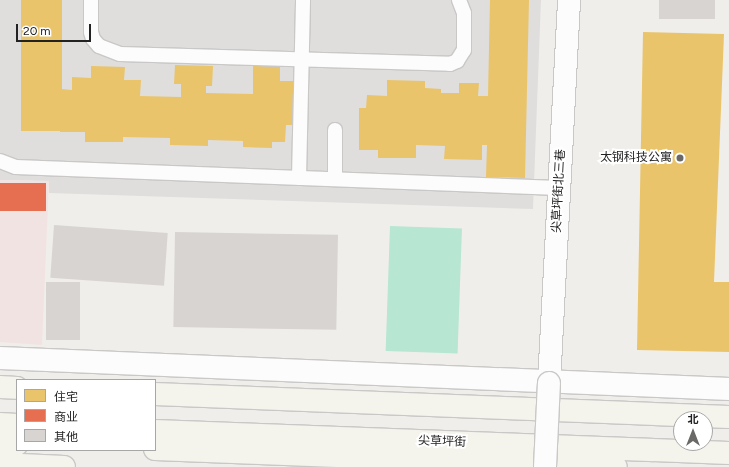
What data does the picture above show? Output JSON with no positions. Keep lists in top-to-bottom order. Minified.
{"streets":{"main road":["尖草坪街"],"street":["尖草坪街北三巷"]},"places":["太钢科技公寓"],"legend":["住宅","商业","其他"],"scale_bar":"20 m","north":"top"}
